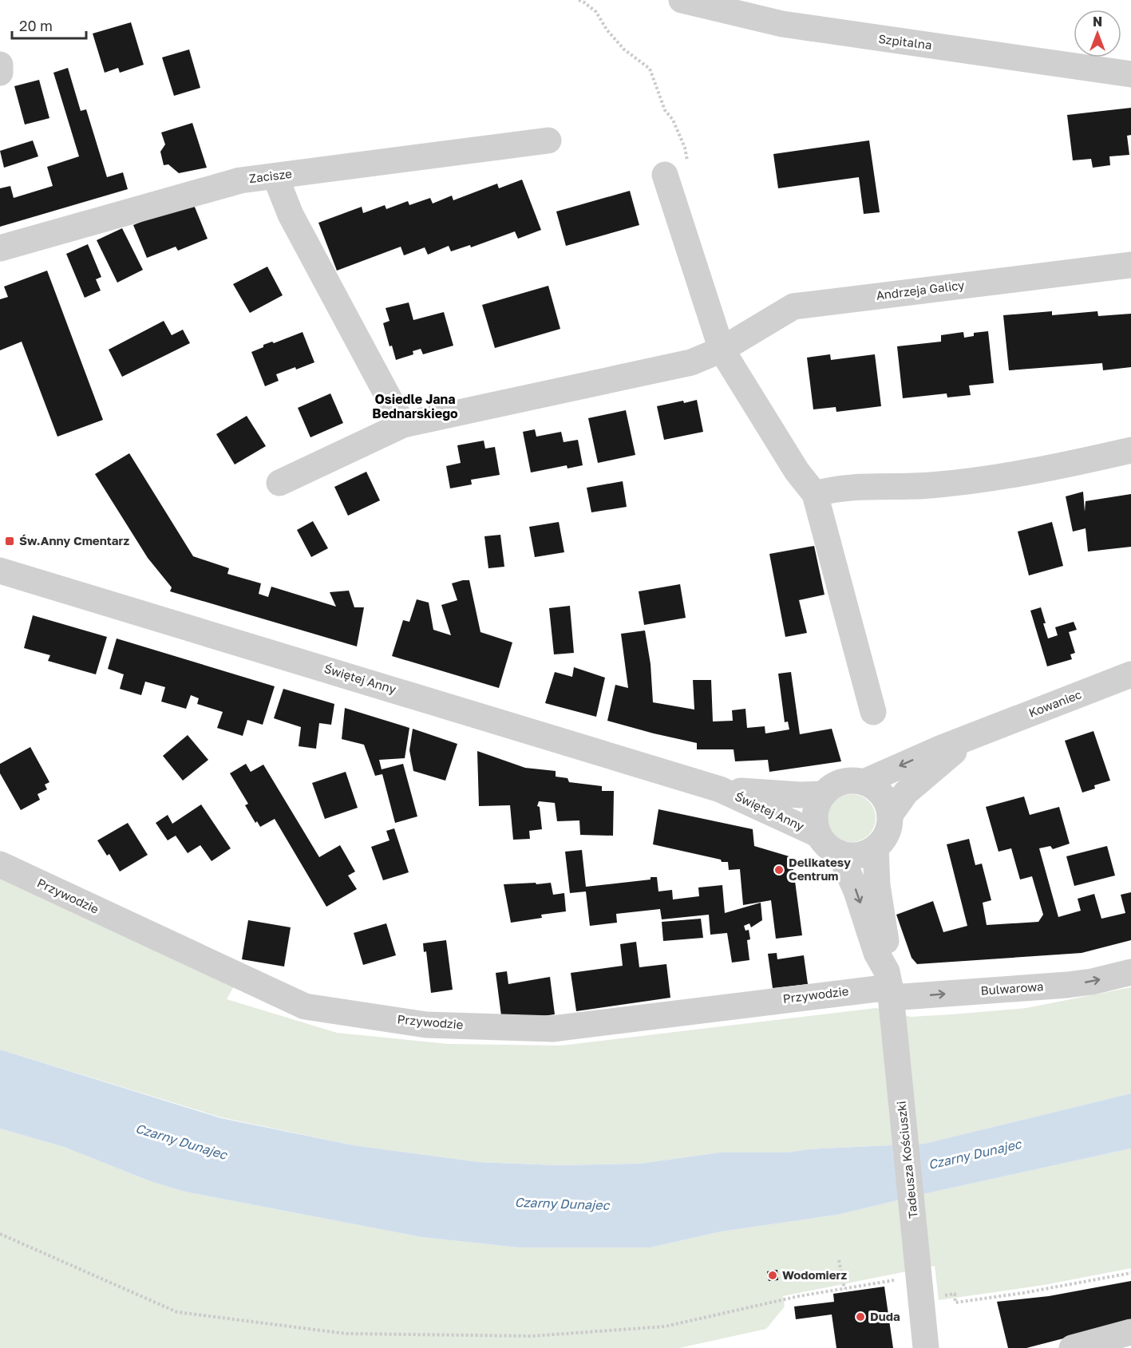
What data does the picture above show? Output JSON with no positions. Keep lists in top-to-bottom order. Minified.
{"streets":{"street":["Szpitalna","Zacisze","Andrzeja Galicy","Świętej Anny","Kowaniec","Przywodzie","Bulwarowa","Tadeusza Kościuszki"]},"crossings":[["Świętej Anny","Kowaniec"],["Świętej Anny","Tadeusza Kościuszki"],["Kowaniec","Tadeusza Kościuszki"],["Przywodzie","Bulwarowa"],["Przywodzie","Tadeusza Kościuszki"],["Bulwarowa","Tadeusza Kościuszki"]],"one_way":["Bulwarowa"],"districts":["Osiedle Jana Bednarskiego"],"water":["Czarny Dunajec"],"places":{"transit":["Św.Anny Cmentarz"],"other":["Delikatesy Centrum","Wodomierz","Duda"]},"scale_bar":"20 m","north":"top"}
